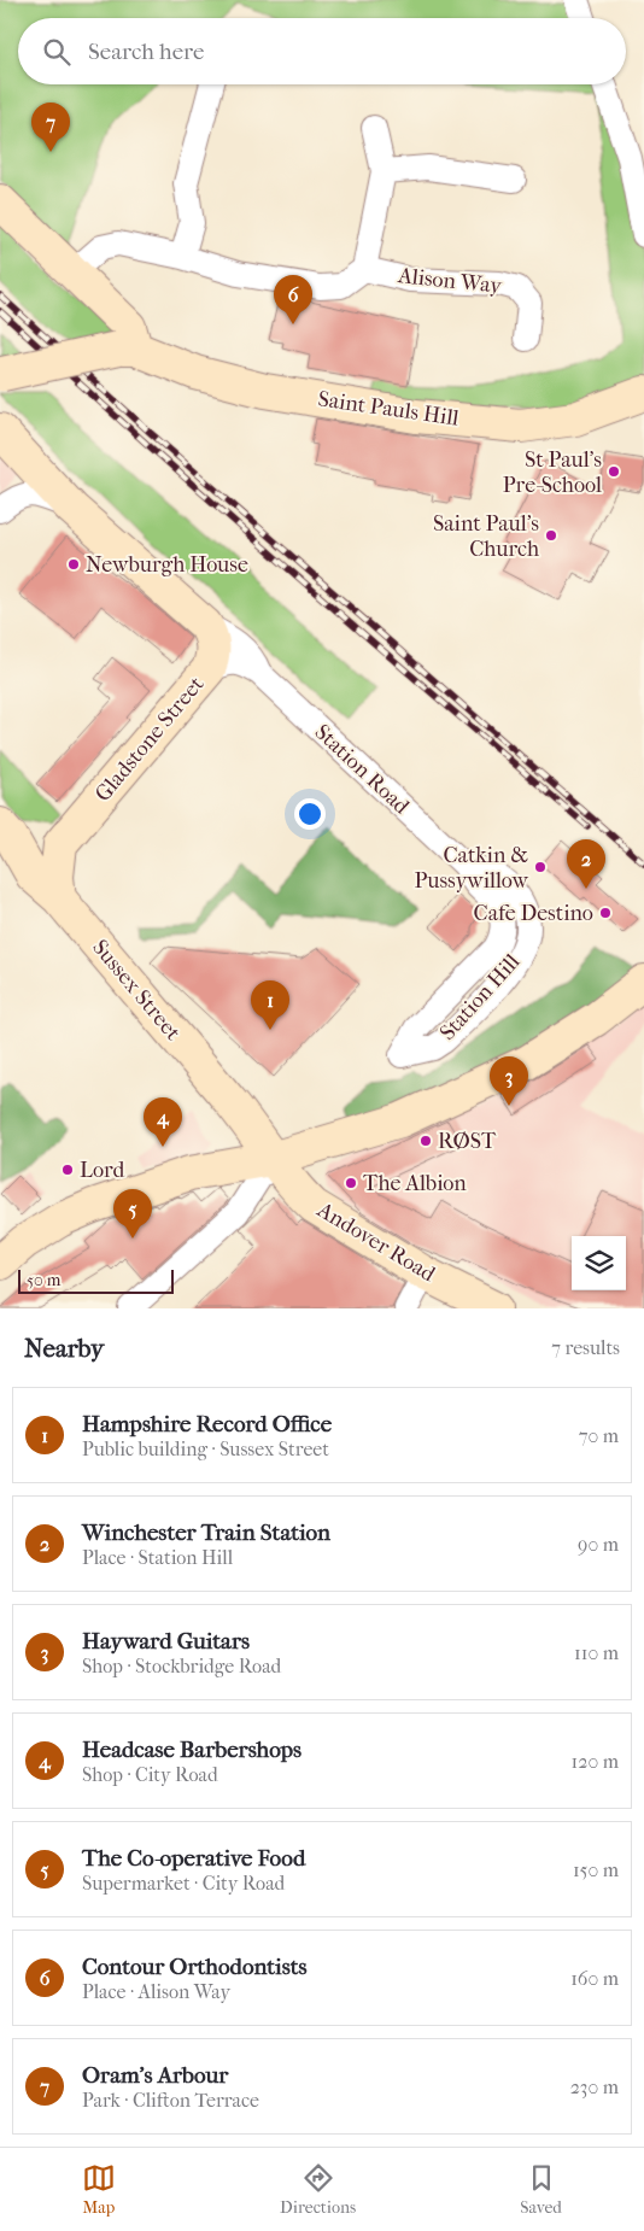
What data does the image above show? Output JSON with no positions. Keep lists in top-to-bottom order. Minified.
{"streets":{"main road":["Saint Pauls Hill","Gladstone Street","Station Road","Sussex Street","Andover Road"],"street":["Alison Way","Station Hill"]},"crossings":[["Gladstone Street","Station Road"],["Station Road","Station Hill"],["Sussex Street","Andover Road"]],"places":["St Paul's Pre-School","Saint Paul's Church","Newburgh House","Catkin & Pussywillow","Cafe Destino","RØST","Lord","The Albion"],"scale_bar":"50 m","page":{"search":"Search here","pins":["7","6","2","1","3","4","5"],"scale":"50 m","heading":["Nearby","7 results"],"list":[{"mark":"1","name":"Hampshire Record Office","note":"Public building · Sussex Street","value":"70 m"},{"mark":"2","name":"Winchester Train Station","note":"Place · Station Hill","value":"90 m"},{"mark":"3","name":"Hayward Guitars","note":"Shop · Stockbridge Road","value":"110 m"},{"mark":"4","name":"Headcase Barbershops","note":"Shop · City Road","value":"120 m"},{"mark":"5","name":"The Co-operative Food","note":"Supermarket · City Road","value":"150 m"},{"mark":"6","name":"Contour Orthodontists","note":"Place · Alison Way","value":"160 m"},{"mark":"7","name":"Oram's Arbour","note":"Park · Clifton Terrace","value":"230 m"}],"nav":["Map","Directions","Saved"]}}
